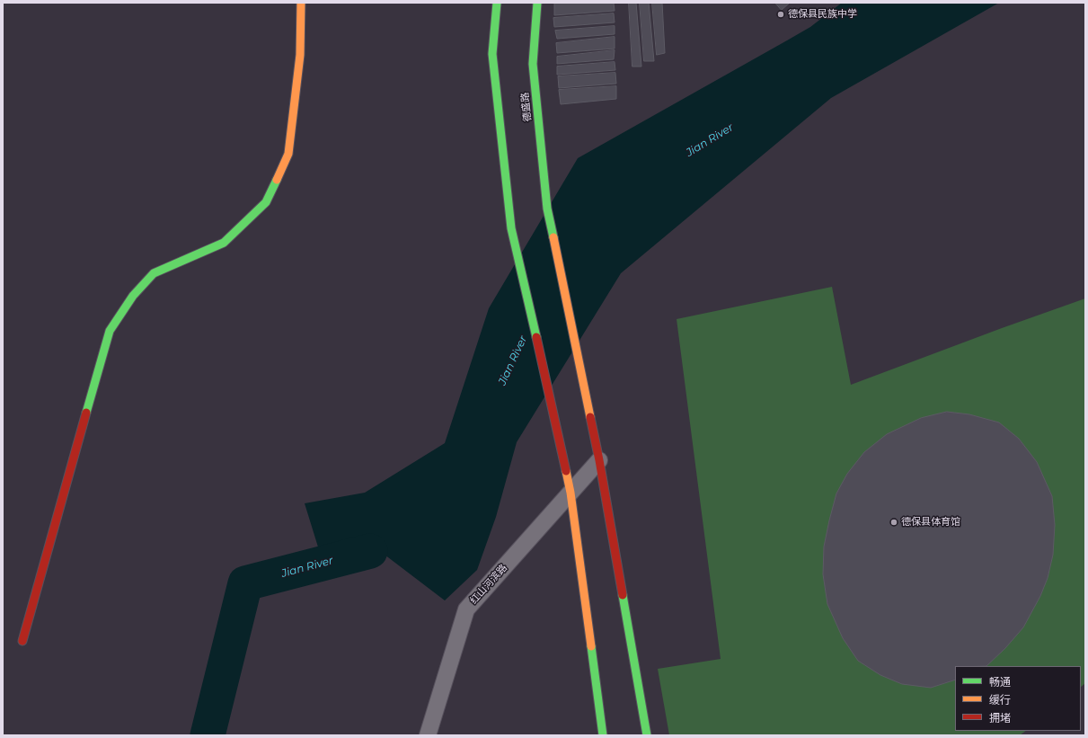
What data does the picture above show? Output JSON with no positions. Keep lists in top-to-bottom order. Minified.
{"streets":{"main road":["德盛路"],"street":["红山河滨路"]},"crossings":[["德盛路","红山河滨路"]],"water":["Jian River"],"places":["德保县民族中学","德保县体育馆"],"legend":["畅通","缓行","拥堵"]}
